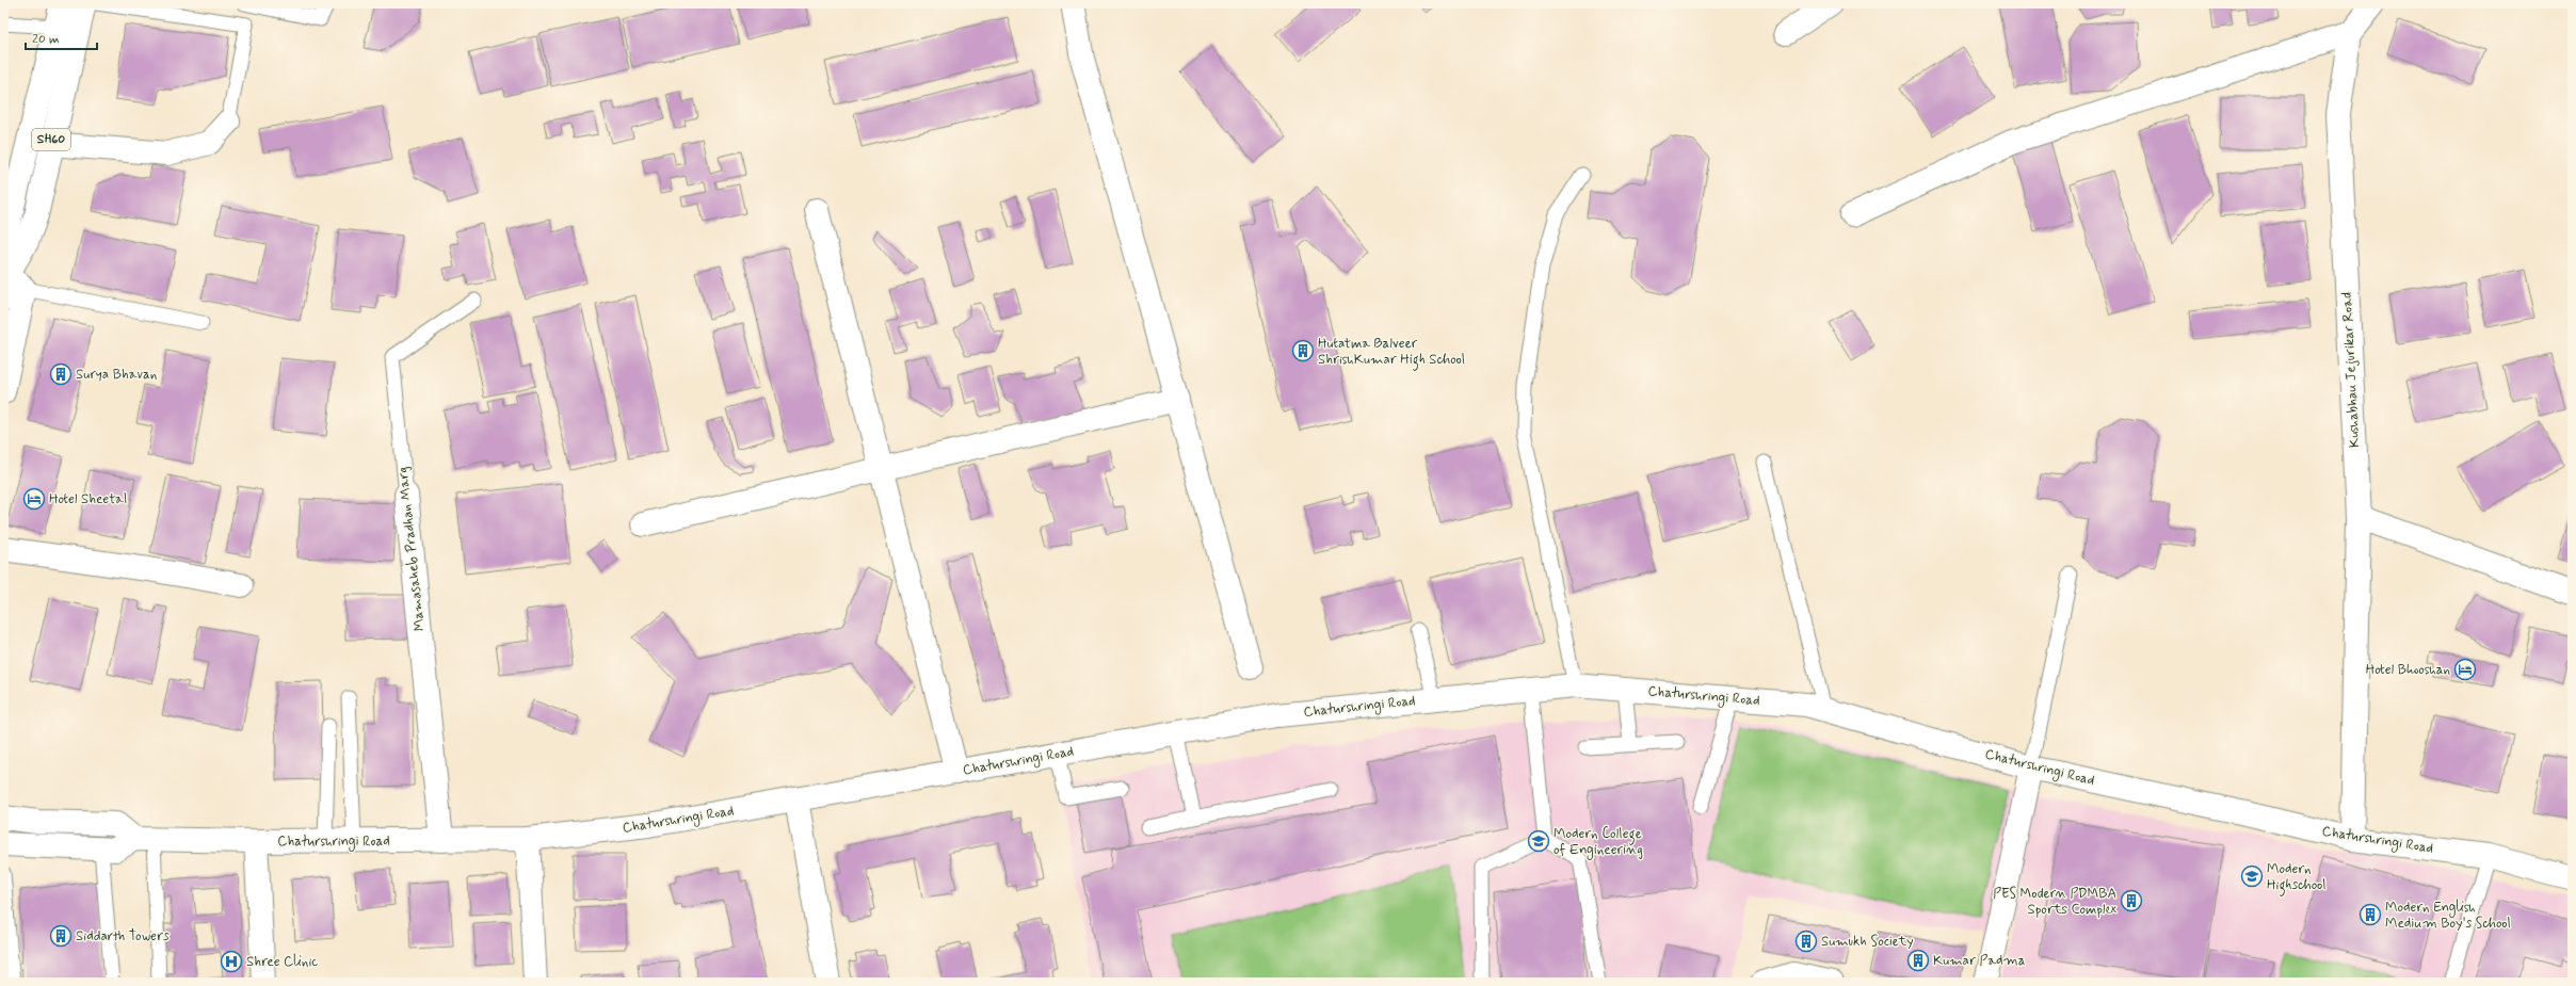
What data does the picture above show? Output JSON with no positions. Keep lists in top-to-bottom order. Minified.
{"streets":{"street":["SH60","Kushabhau Jejurikar Road","Mamasaheb Pradhan Marg","Chaturshringi Road"]},"crossings":[["Kushabhau Jejurikar Road","Chaturshringi Road"],["Mamasaheb Pradhan Marg","Chaturshringi Road"]],"places":{"building":["Hutatma Balveer ShrishKumar High School","Surya Bhavan","PES Modern PDMBA Sports Complex","Modern English Medium Boy's School","Siddarth Towers","Sumukh Society","Kumar Padma"],"hotel":["Hotel Sheetal","Hotel Bhooshan"],"school or university":["Modern College of Engineering","Modern Highschool"],"hospital":["Shree Clinic"]},"scale_bar":"20 m"}
